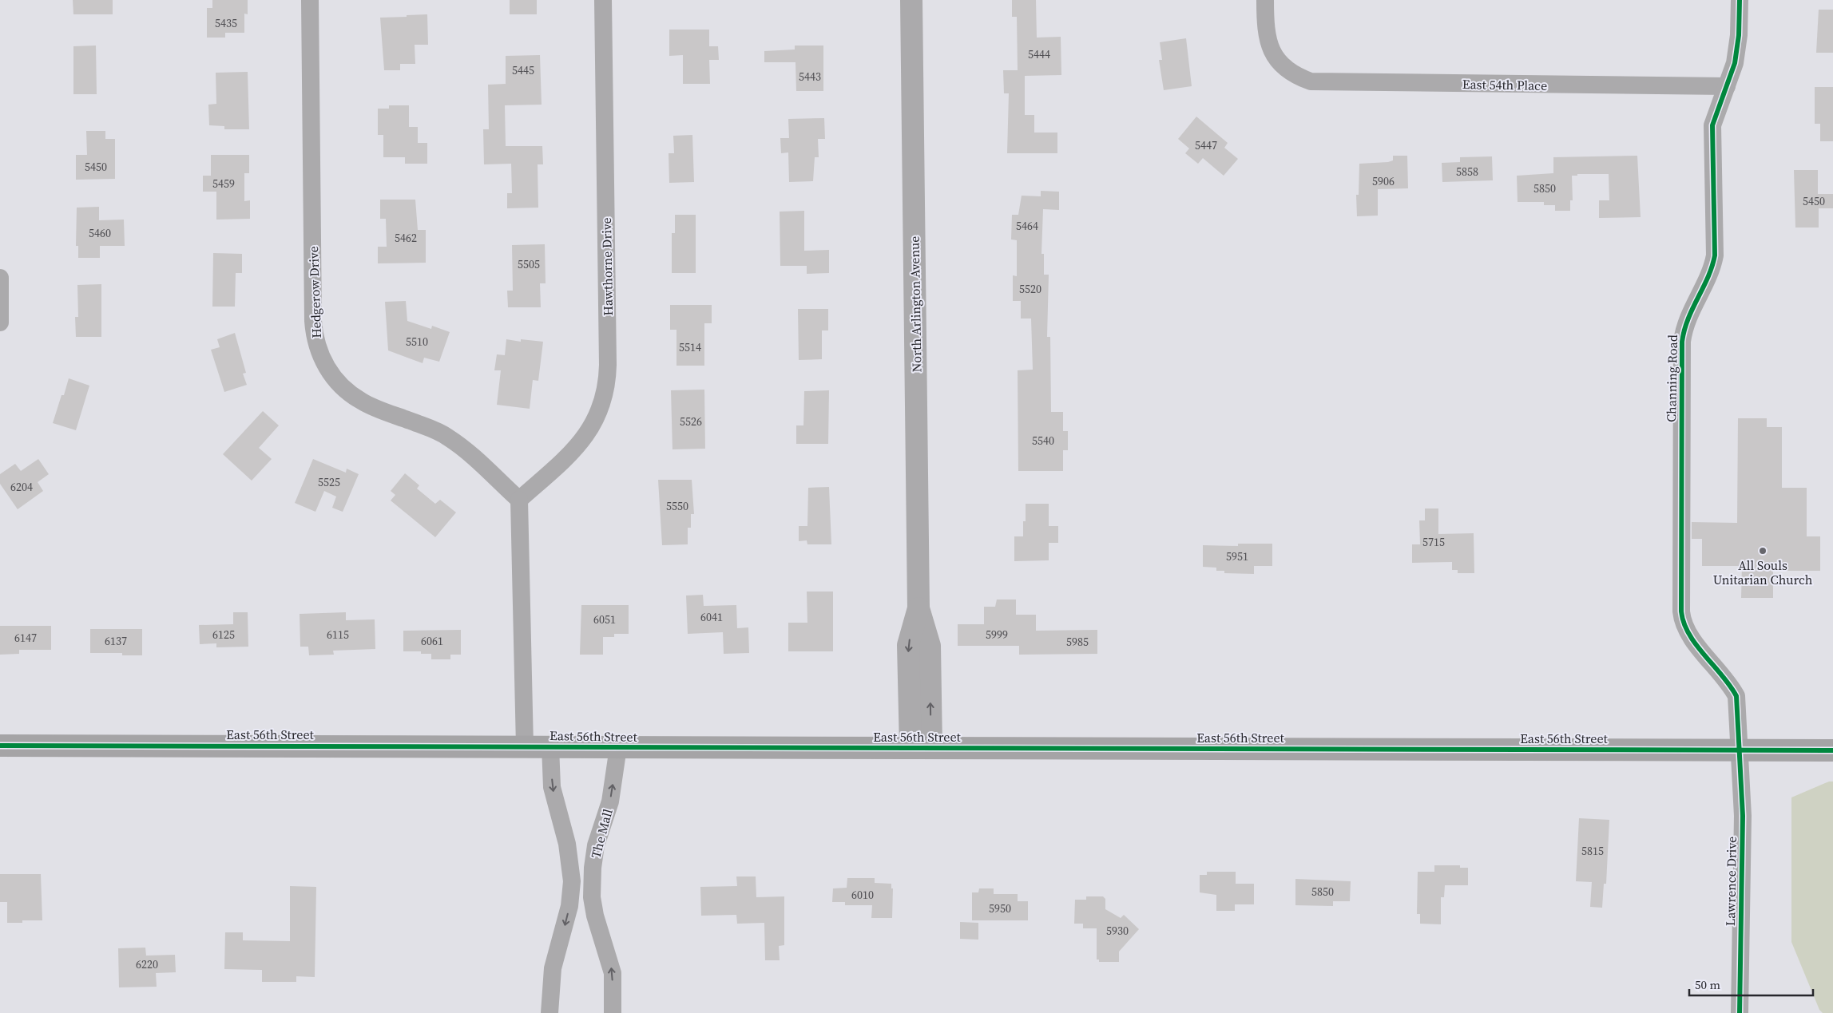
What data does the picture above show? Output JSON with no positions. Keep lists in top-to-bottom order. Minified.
{"streets":{"main road":["North Arlington Avenue","East 56th Street"],"street":["East 54th Place","Hawthorne Drive","Hedgerow Drive","Channing Road","The Mall","Lawrence Drive"]},"crossings":[["East 54th Place","Channing Road"],["Hawthorne Drive","Hedgerow Drive"],["North Arlington Avenue","East 56th Street"],["Channing Road","East 56th Street"],["Channing Road","Lawrence Drive"],["East 56th Street","The Mall"],["East 56th Street","Lawrence Drive"]],"places":["All Souls Unitarian Church"],"house_numbers":["5435","5444","5445","5443","5447","5450","5858","5906","5459","5850","5450","5464","5460","5462","5505","5520","5510","5514","5526","5540","5525","6204","5550","5715","5951","6041","6051","6125","6115","5999","6147","6137","6061","5985","5815","5850","6010","5950","5930","6220"],"scale_bar":"50 m"}
